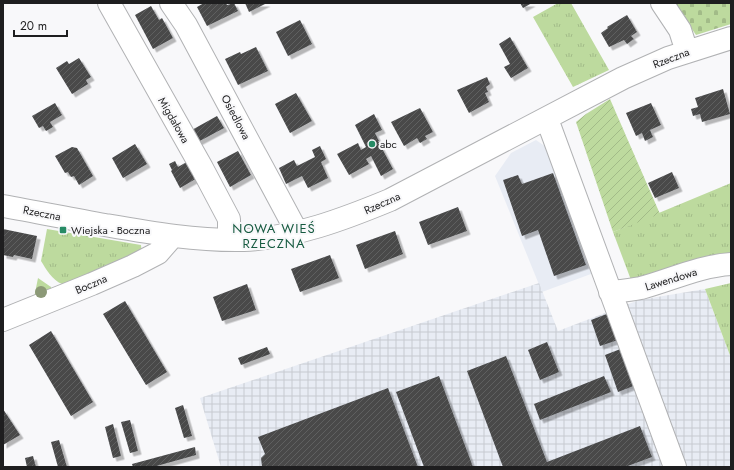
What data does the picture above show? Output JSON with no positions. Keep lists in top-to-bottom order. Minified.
{"streets":{"street":["Rzeczna","Osiedlowa","Migdałowa","Lawendowa","Boczna"]},"crossings":[["Rzeczna","Osiedlowa"],["Rzeczna","Migdałowa"],["Rzeczna","Boczna"]],"districts":["NOWA WIEŚ RZECZNA"],"places":{"other":["abc"],"transit":["Wiejska - Boczna"]},"scale_bar":"20 m"}
